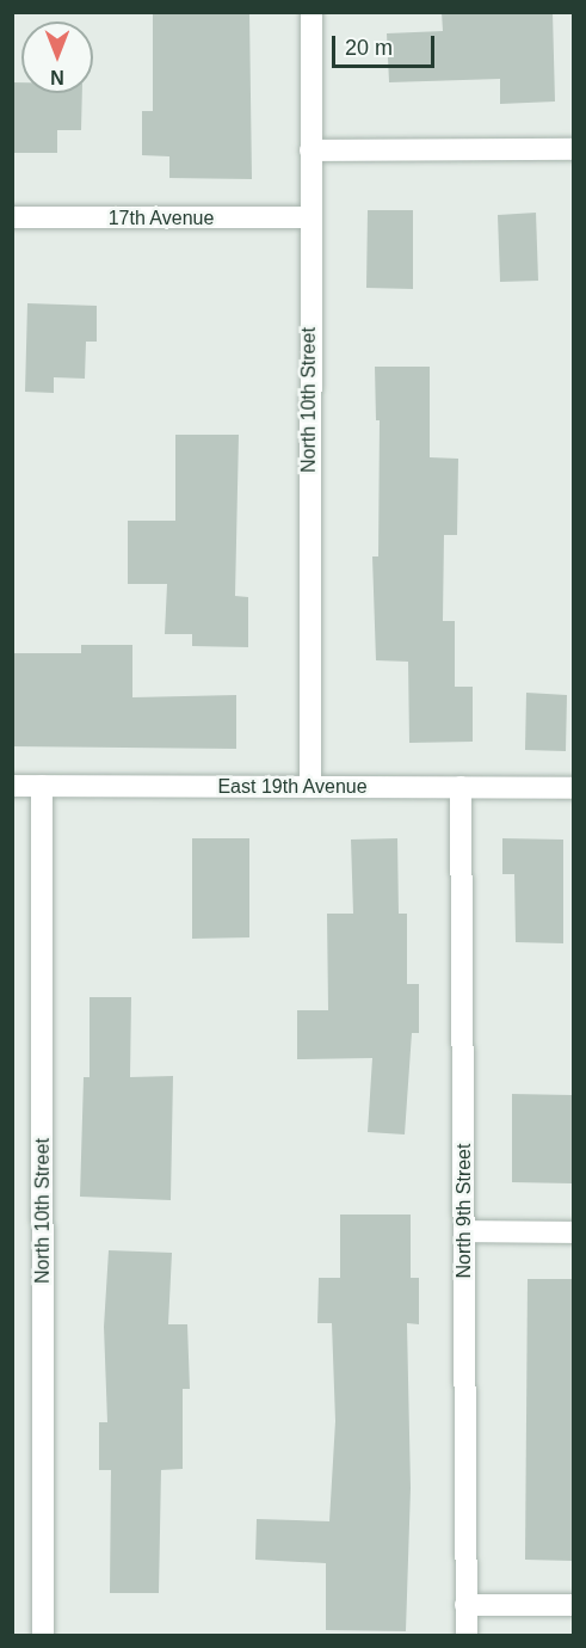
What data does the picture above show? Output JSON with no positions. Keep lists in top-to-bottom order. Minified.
{"streets":{"street":["17th Avenue","North 10th Street","East 19th Avenue","North 9th Street"]},"crossings":[["17th Avenue","North 10th Street"],["North 10th Street","East 19th Avenue"],["East 19th Avenue","North 9th Street"]],"scale_bar":"20 m","north":"bottom"}
